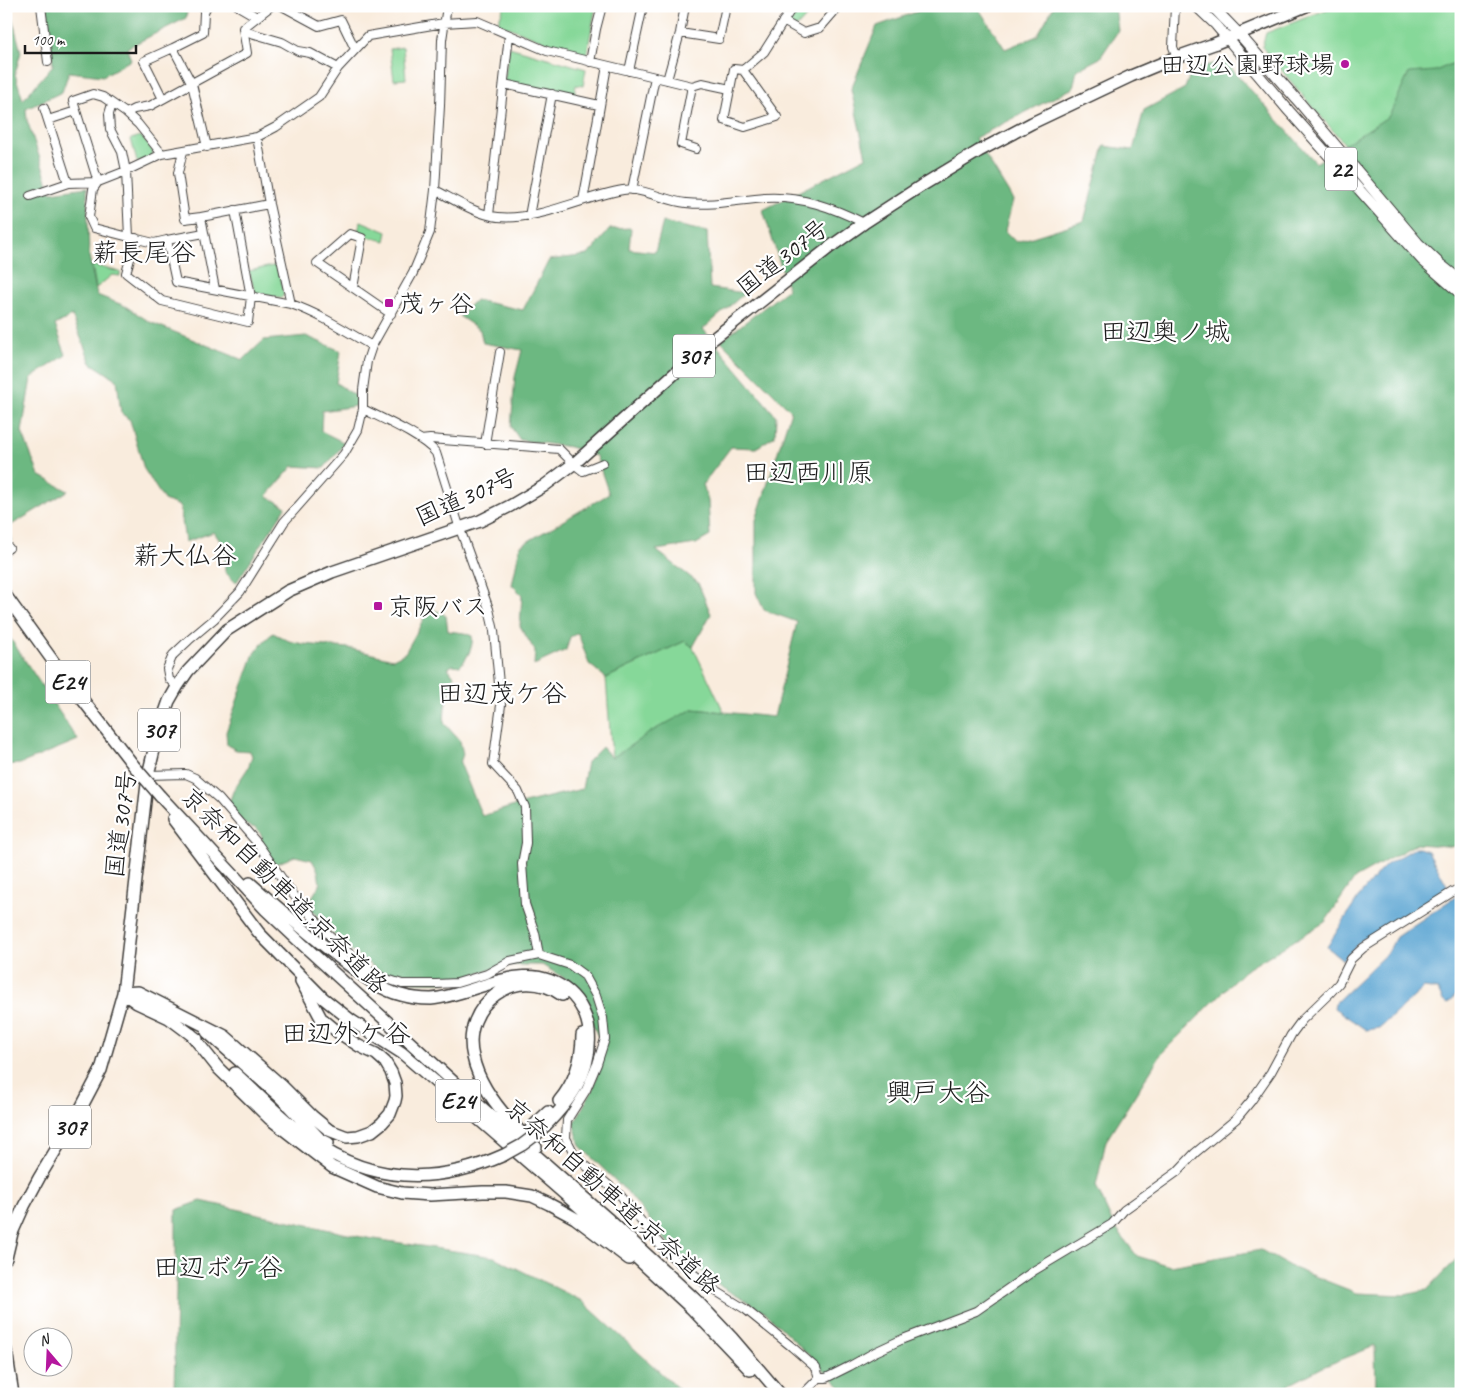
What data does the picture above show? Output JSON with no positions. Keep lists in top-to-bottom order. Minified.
{"streets":{"highway":["国道307号","307","E24","京奈和自動車道;京奈道路"],"main road":["22"]},"crossings":[["22","国道307号"]],"districts":["薪長尾谷","田辺奥ノ城","田辺西川原","薪大仏谷","田辺茂ケ谷","田辺外ケ谷","興戸大谷","田辺ボケ谷"],"places":{"other":["田辺公園野球場"],"transit":["茂ヶ谷","京阪バス"]},"scale_bar":"100 m","north":"top"}
